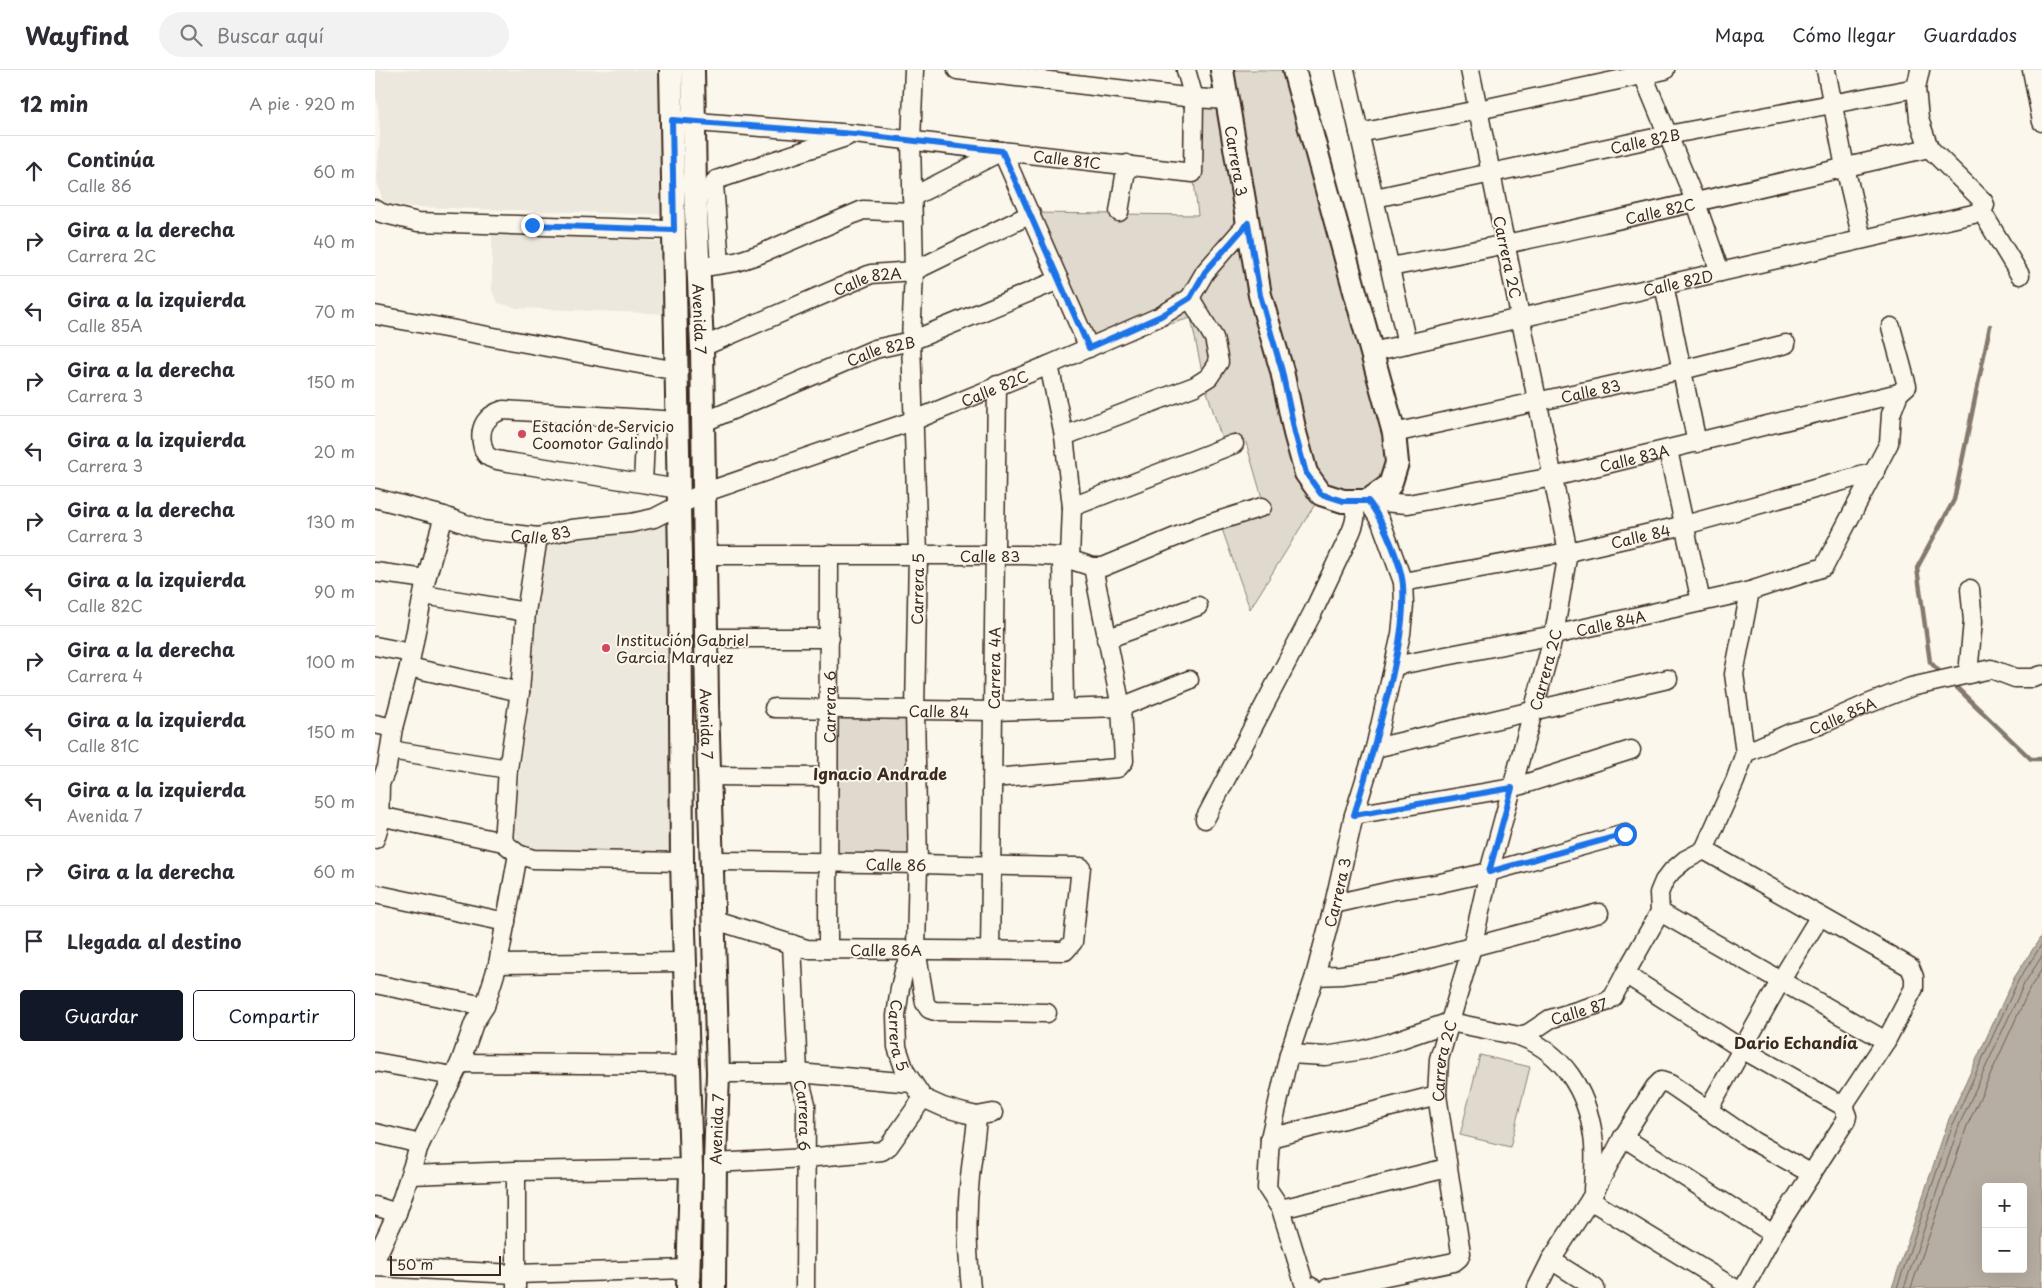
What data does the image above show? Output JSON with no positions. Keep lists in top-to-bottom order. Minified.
{"streets":{"main road":["Carrera 3","Avenida 7"],"street":["Calle 82B","Calle 81C","Calle 82C","Carrera 2C","Calle 82A","Calle 82D","Calle 83","Calle 83A","Calle 84","Carrera 5","Calle 84A","Carrera 4A","Carrera 6","Calle 85A","Calle 86","Calle 86A","Calle 87"]},"crossings":[["Calle 82B","Carrera 2C"],["Calle 82B","Avenida 7"],["Calle 82B","Carrera 5"],["Calle 81C","Avenida 7"],["Calle 81C","Carrera 5"],["Carrera 3","Calle 82C"],["Carrera 3","Calle 83A"],["Carrera 3","Calle 84"],["Carrera 3","Calle 84A"],["Calle 82C","Carrera 2C"],["Calle 82C","Avenida 7"],["Calle 82C","Calle 83"],["Calle 82C","Carrera 5"],["Calle 82C","Carrera 4A"],["Carrera 2C","Calle 82D"],["Carrera 2C","Calle 83"],["Carrera 2C","Calle 83A"],["Carrera 2C","Calle 84"],["Carrera 2C","Calle 84A"],["Calle 82A","Avenida 7"],["Calle 82A","Carrera 5"],["Avenida 7","Calle 83"],["Avenida 7","Calle 86"],["Avenida 7","Calle 86A"],["Calle 83","Carrera 5"],["Calle 83","Carrera 4A"],["Calle 83","Carrera 6"],["Calle 84","Carrera 5"],["Calle 84","Calle 84A"],["Calle 84","Carrera 4A"],["Calle 84","Carrera 6"],["Carrera 5","Calle 86"],["Carrera 5","Calle 86A"],["Carrera 4A","Calle 86"],["Carrera 4A","Calle 86A"],["Carrera 6","Calle 86"],["Carrera 6","Calle 86A"],["Calle 86","Calle 86A"]],"districts":["Ignacio Andrade","Dario Echandía"],"places":["Estación de Servicio Coomotor Galindo","Institución Gabriel Garcia Marquez"],"scale_bar":"50 m","page":{"header":"Wayfind","search":"Buscar aquí","nav":["Mapa","Cómo llegar","Guardados"],"heading":["12 min","A pie · 920 m"],"list":[["Continúa","Calle 86","60 m"],["Gira a la derecha","Carrera 2C","40 m"],["Gira a la izquierda","Calle 85A","70 m"],["Gira a la derecha","Carrera 3","150 m"],["Gira a la izquierda","Carrera 3","20 m"],["Gira a la derecha","Carrera 3","130 m"],["Gira a la izquierda","Calle 82C","90 m"],["Gira a la derecha","Carrera 4","100 m"],["Gira a la izquierda","Calle 81C","150 m"],["Gira a la izquierda","Avenida 7","50 m"],["Gira a la derecha","60 m"],"Llegada al destino"],"buttons":["Guardar","Compartir"],"map_buttons":["+","−"],"scale":"50 m"}}
